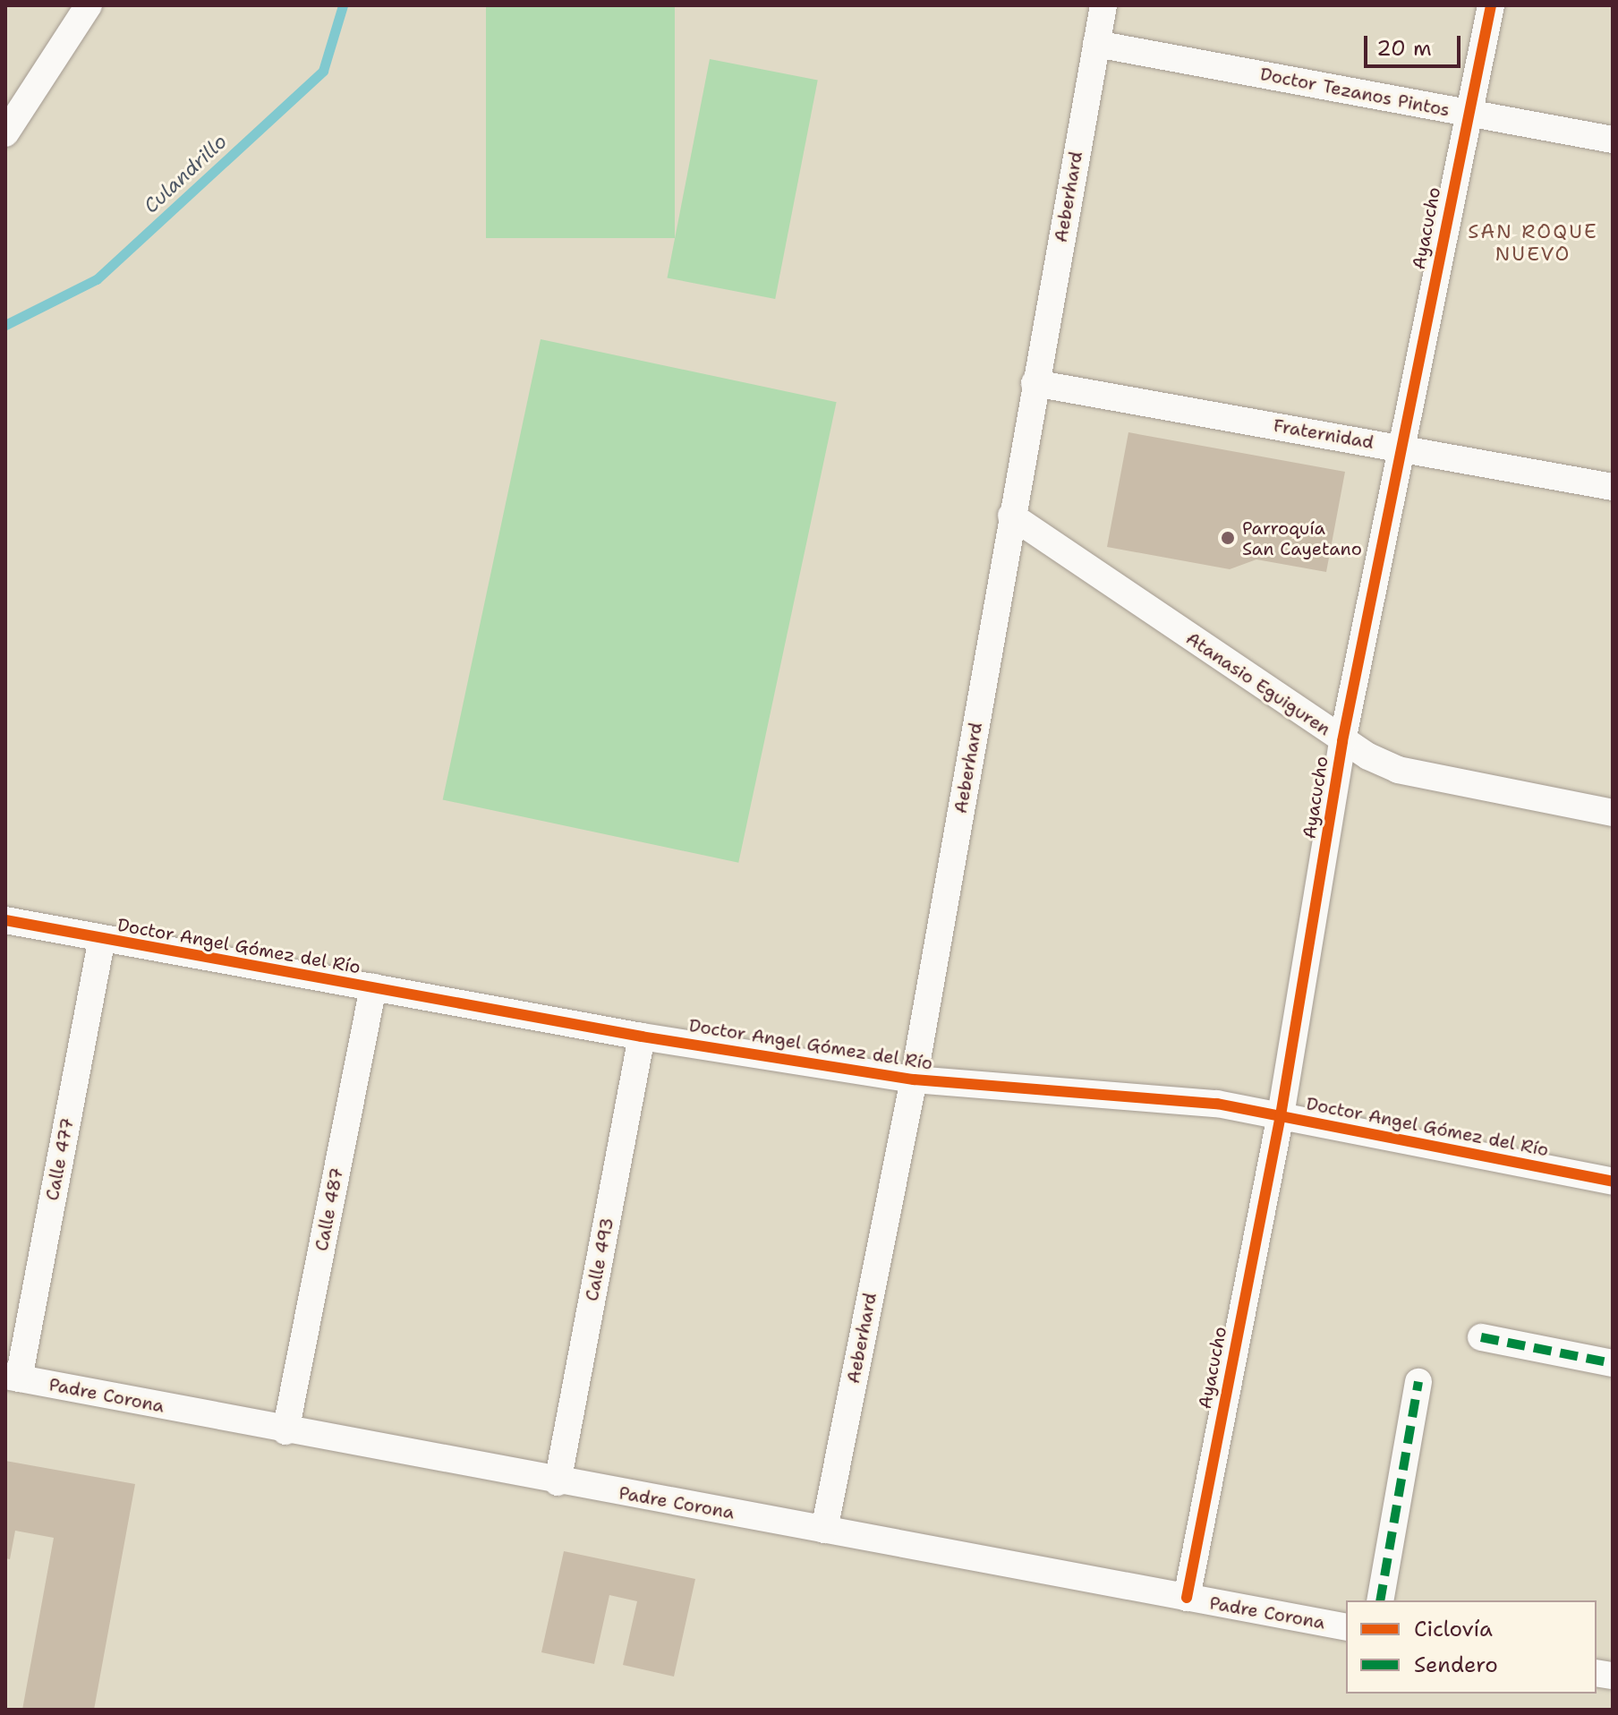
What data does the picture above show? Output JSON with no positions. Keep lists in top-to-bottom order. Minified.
{"streets":{"street":["Doctor Tezanos Pintos","Aeberhard","Ayacucho","Fraternidad","Atanasio Eguiguren","Doctor Angel Gómez del Río","Calle 477","Calle 487","Calle 493","Padre Corona"]},"crossings":[["Doctor Tezanos Pintos","Aeberhard"],["Doctor Tezanos Pintos","Ayacucho"],["Aeberhard","Fraternidad"],["Aeberhard","Atanasio Eguiguren"],["Aeberhard","Doctor Angel Gómez del Río"],["Aeberhard","Padre Corona"],["Ayacucho","Fraternidad"],["Ayacucho","Atanasio Eguiguren"],["Ayacucho","Doctor Angel Gómez del Río"],["Ayacucho","Padre Corona"],["Doctor Angel Gómez del Río","Calle 477"],["Doctor Angel Gómez del Río","Calle 487"],["Doctor Angel Gómez del Río","Calle 493"],["Calle 477","Padre Corona"],["Calle 487","Padre Corona"],["Calle 493","Padre Corona"]],"districts":["SAN ROQUE NUEVO"],"water":["Culandrillo"],"places":["Parroquía San Cayetano"],"legend":["Ciclovía","Sendero"],"scale_bar":"20 m"}
